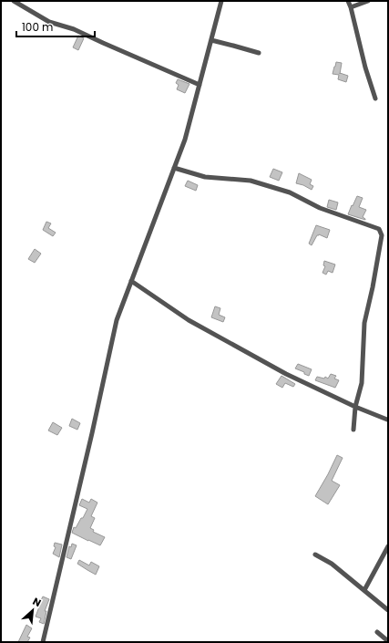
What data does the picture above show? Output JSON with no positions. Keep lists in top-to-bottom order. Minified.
{"scale_bar":"100 m","north":"top right"}
